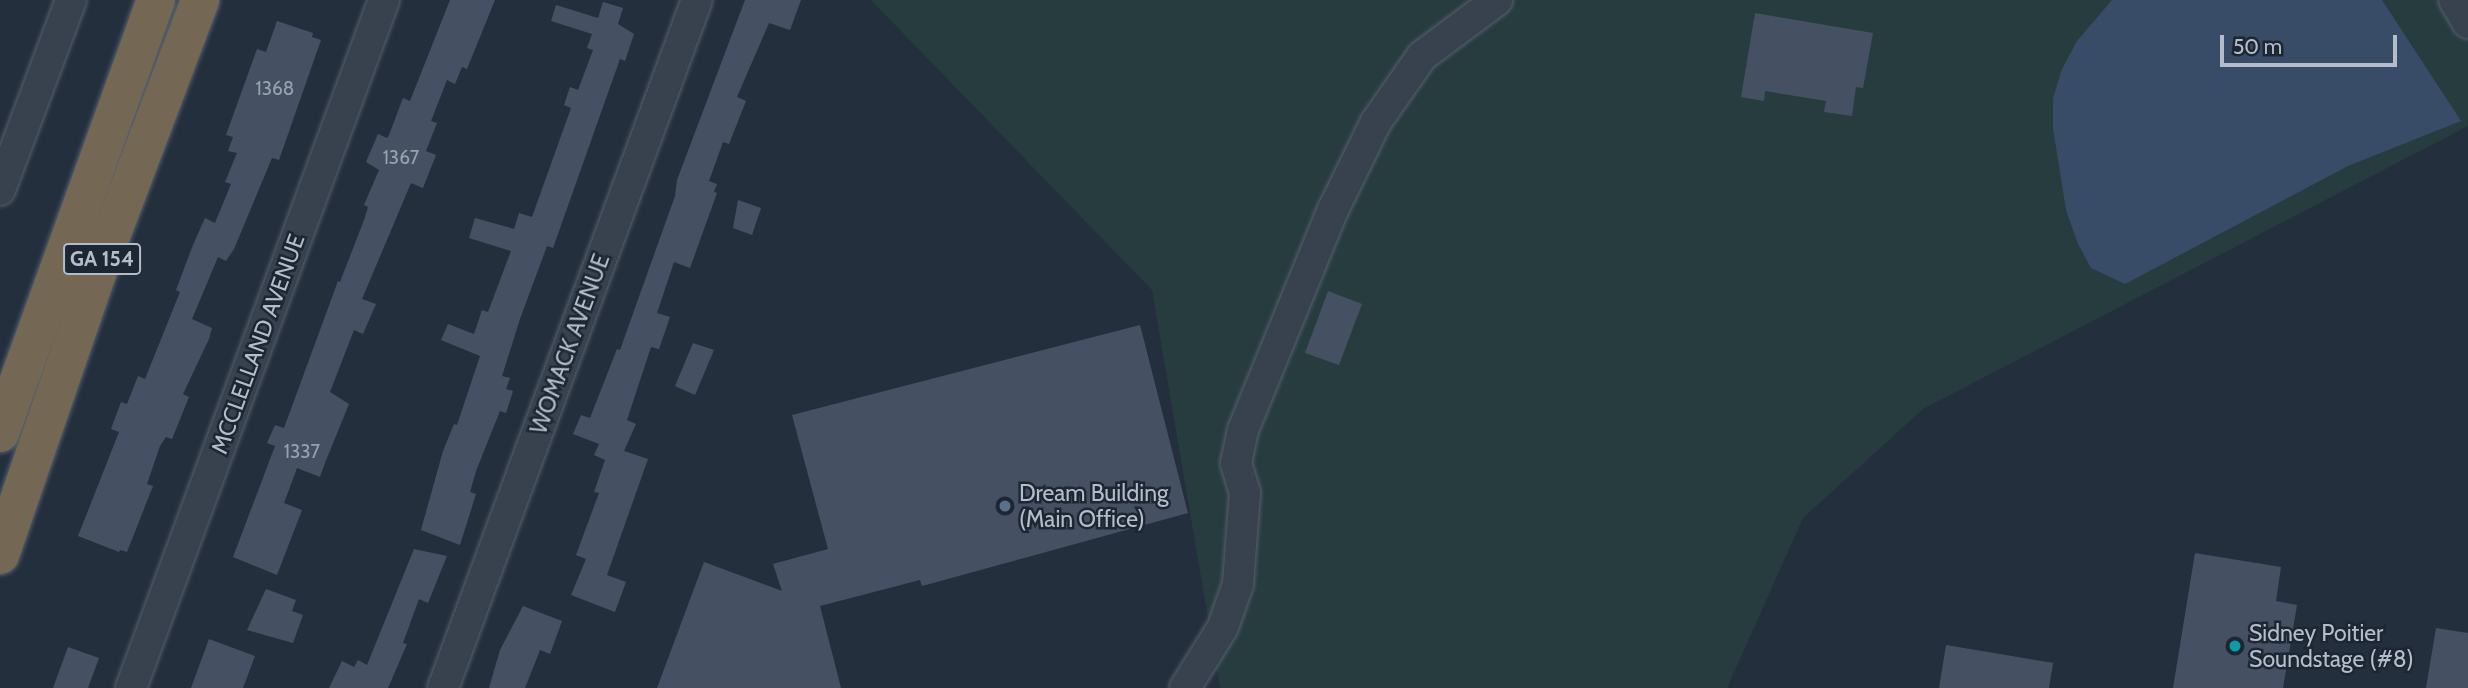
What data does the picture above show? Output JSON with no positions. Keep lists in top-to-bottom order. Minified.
{"streets":{"highway":["GA 154"],"street":["MCCLELLAND AVENUE","WOMACK AVENUE"]},"places":["Dream Building (Main Office)","Sidney Poitier Soundstage (#8)"],"house_numbers":["1368","1367","1337"],"scale_bar":"50 m"}
